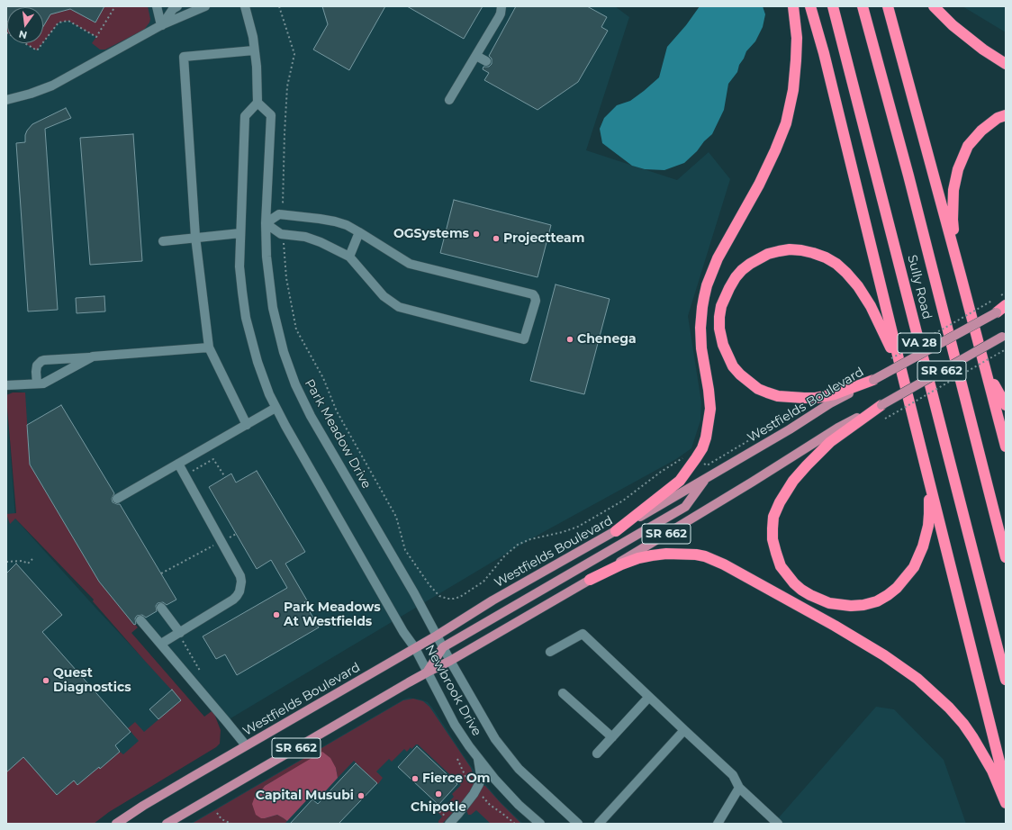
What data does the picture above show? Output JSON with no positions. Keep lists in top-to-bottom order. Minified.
{"streets":{"highway":["Sully Road","VA 28"],"main road":["SR 662","Westfields Boulevard"],"street":["Park Meadow Drive","Newbrook Drive"]},"crossings":[["SR 662","Newbrook Drive"],["Westfields Boulevard","Park Meadow Drive"],["Westfields Boulevard","Newbrook Drive"],["Park Meadow Drive","Newbrook Drive"]],"places":["OGSystems","Projectteam","Chenega","Park Meadows At Westfields","Quest Diagnostics","Fierce Om","Chipotle","Capital Musubi"],"north":"bottom"}
